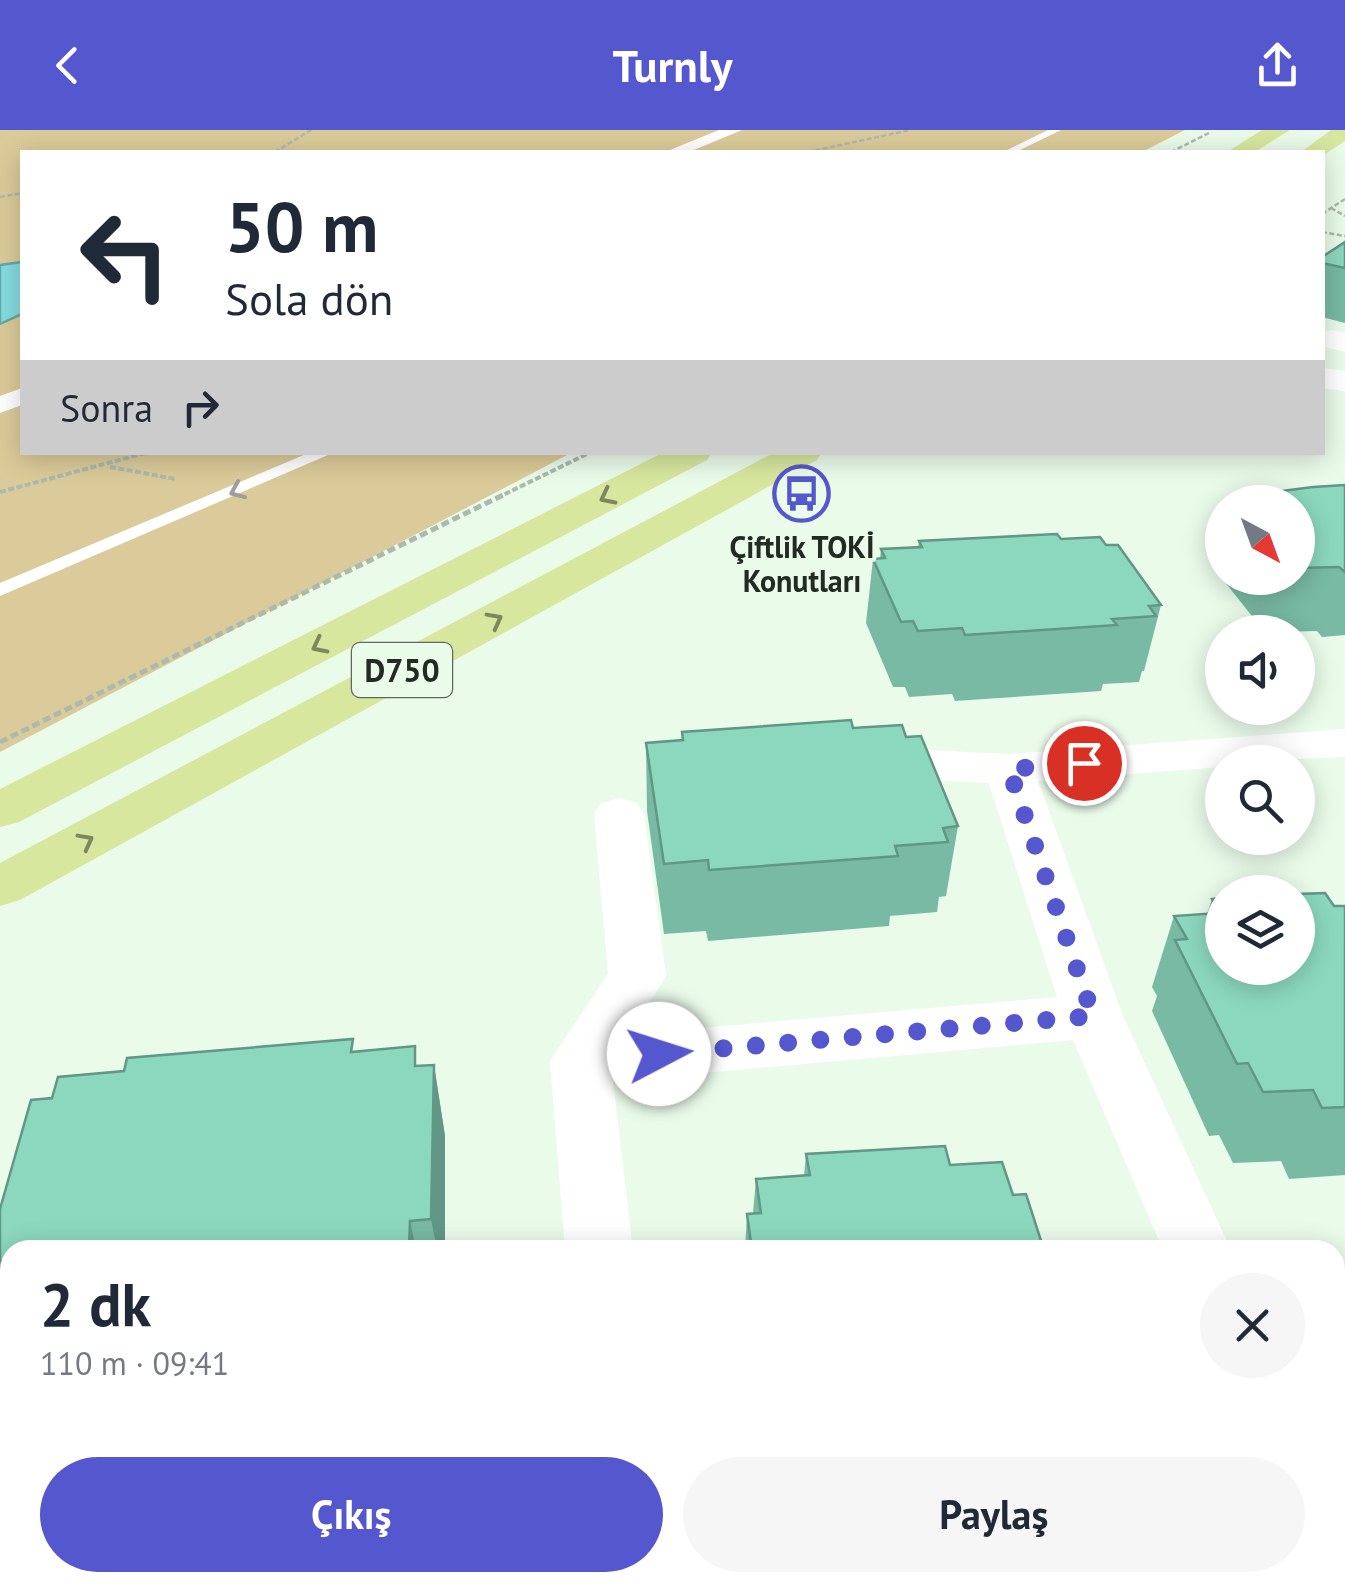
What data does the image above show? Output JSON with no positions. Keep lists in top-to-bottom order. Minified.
{"streets":{"highway":["D750"]},"places":{"bus stop":["Çiftlik TOKİ Konutları"]},"north":"bottom right","page":{"header":"Turnly","turn":["50 m","Sola dön"],"then":"Sonra","heading":["2 dk","110 m · 09:41"],"buttons":["Çıkış","Paylaş"]}}
